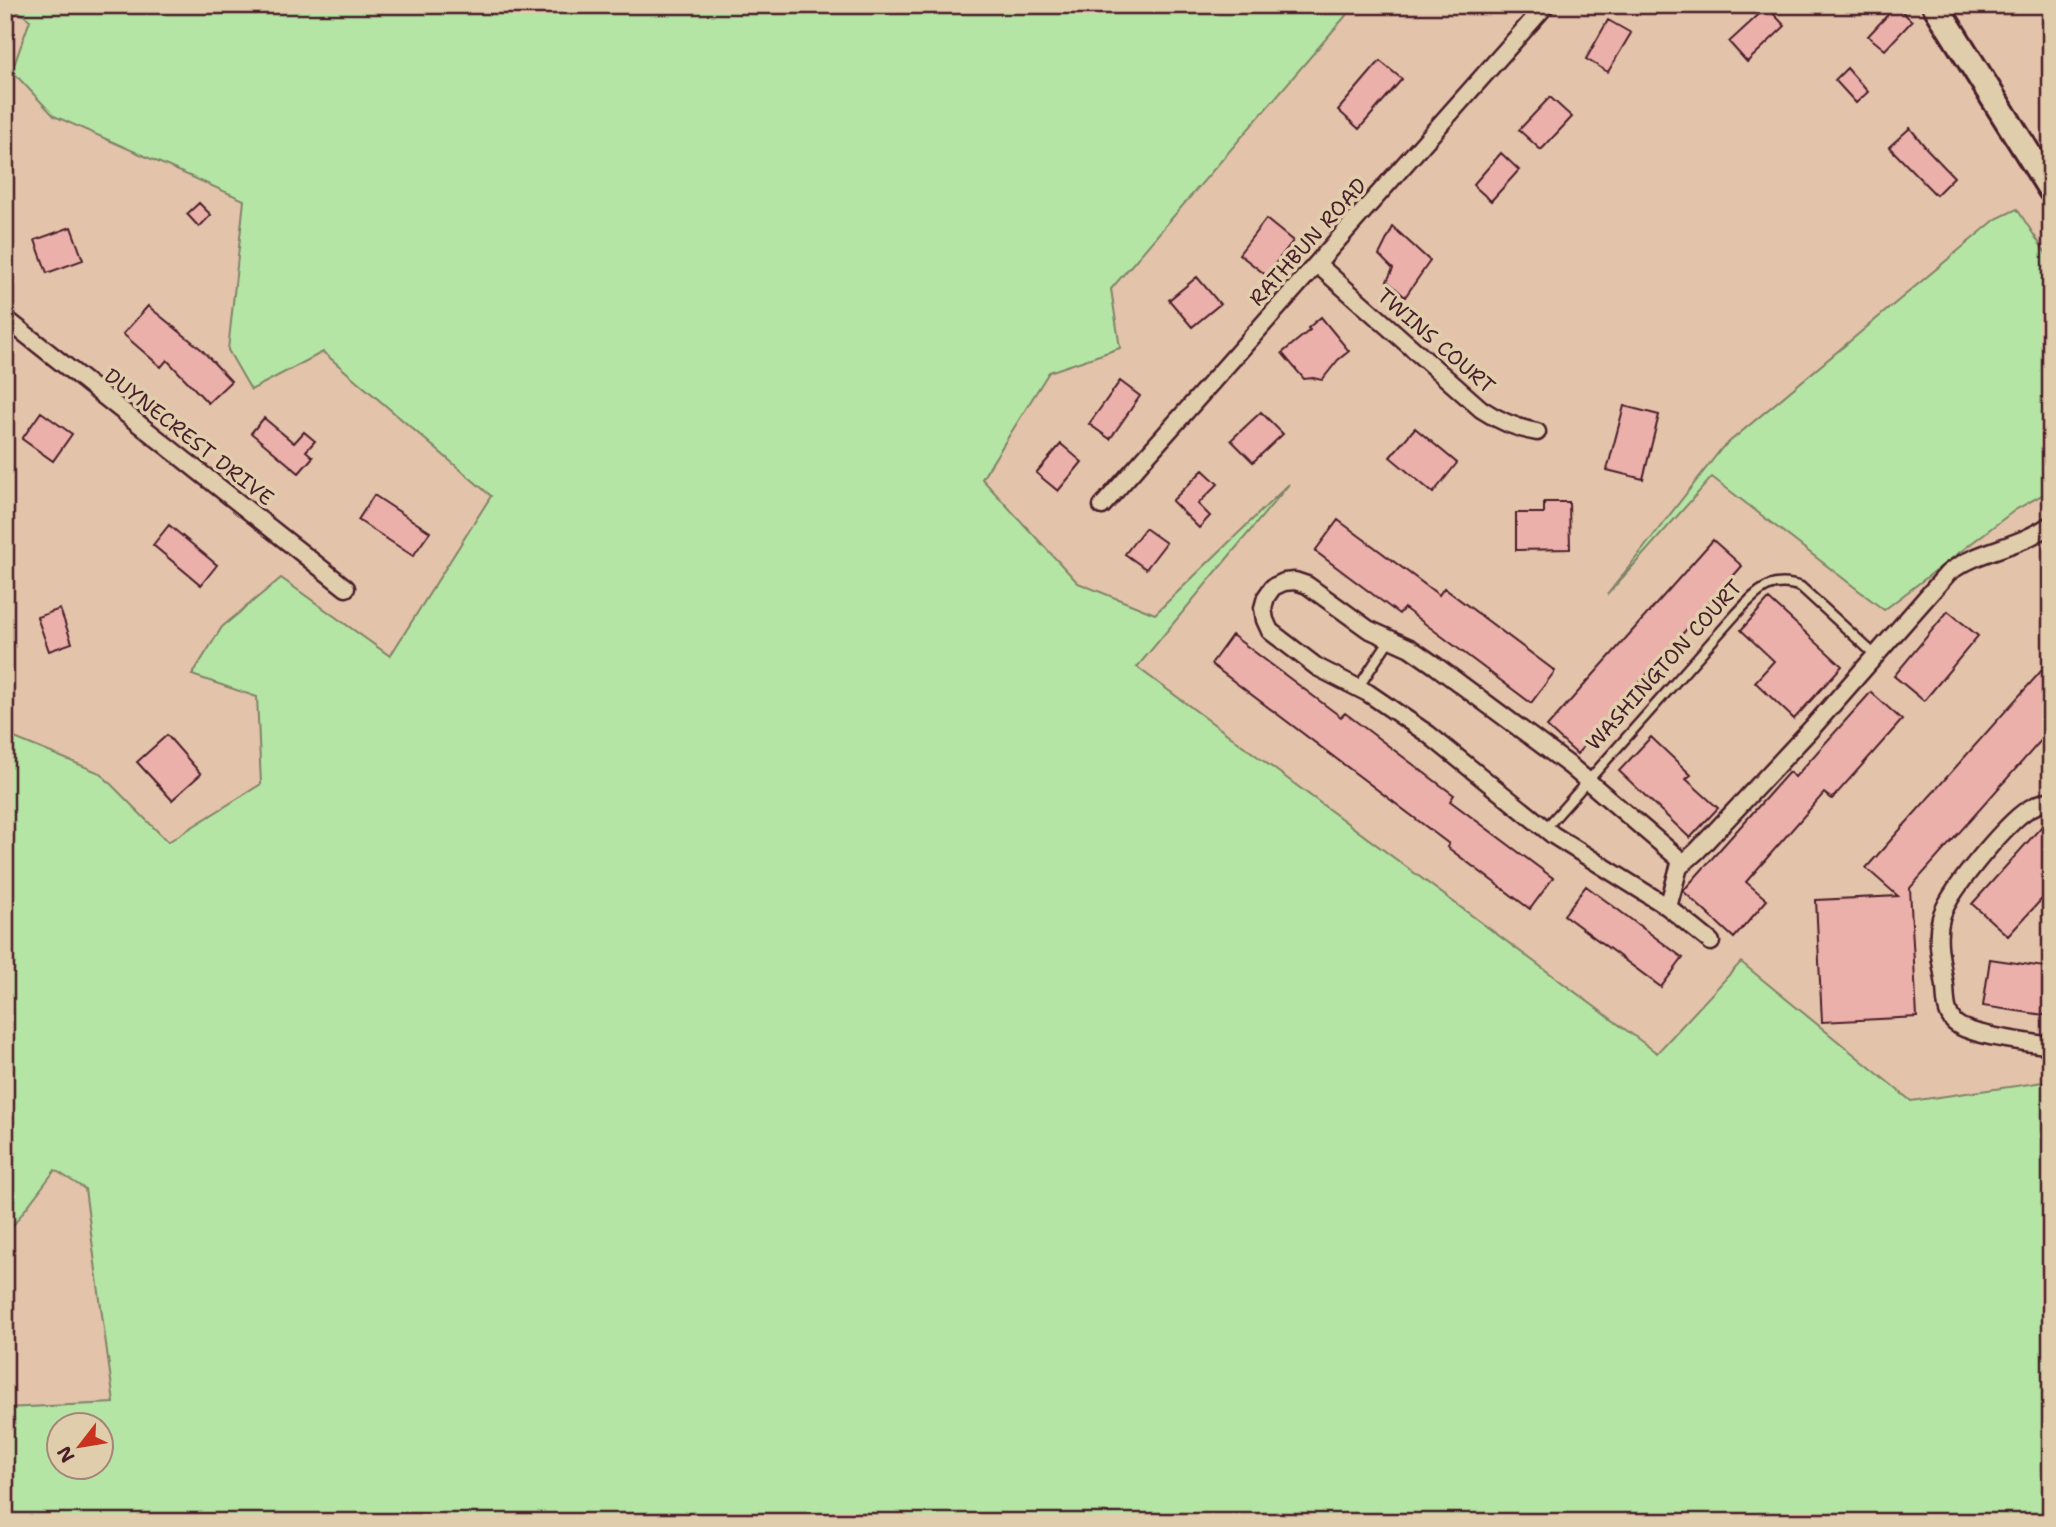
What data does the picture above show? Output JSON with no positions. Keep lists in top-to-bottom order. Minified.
{"streets":{"street":["RATHBUN ROAD","TWINS COURT","DUYNECREST DRIVE","WASHINGTON COURT"]},"crossings":[["RATHBUN ROAD","TWINS COURT"]],"north":"bottom left"}
